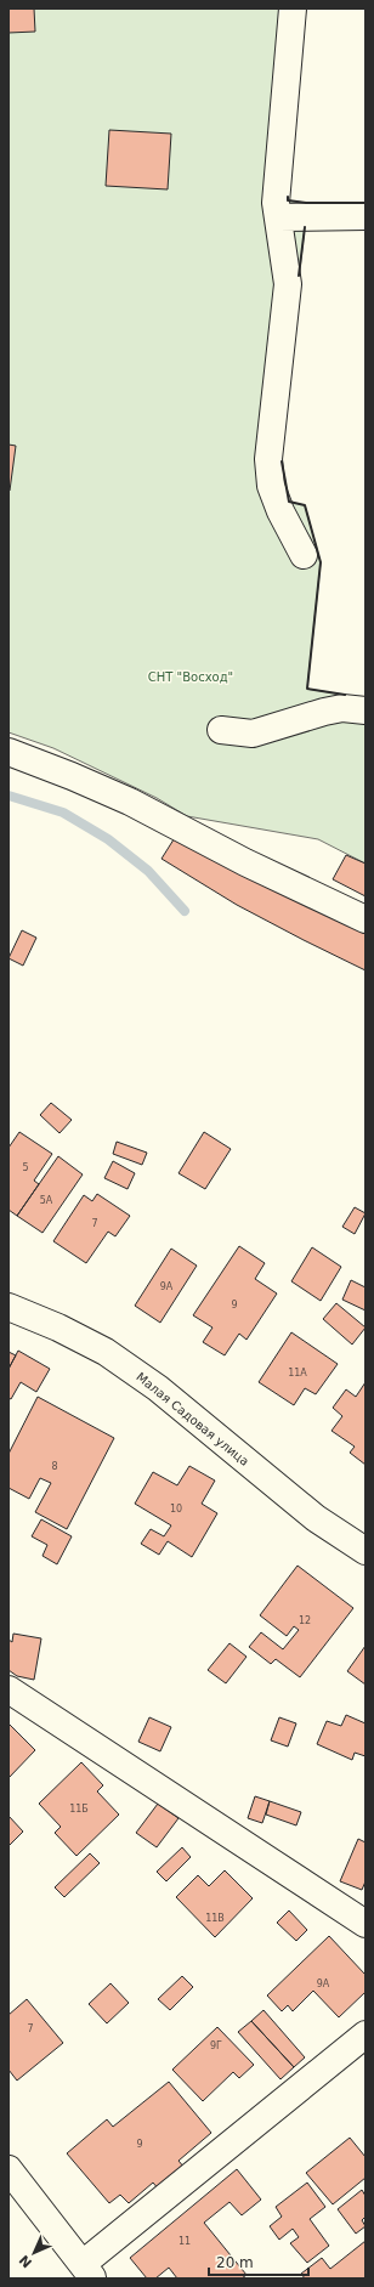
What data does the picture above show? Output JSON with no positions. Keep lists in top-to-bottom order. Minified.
{"streets":{"street":["Малая Садовая улица"]},"parks":["СНТ \"Восход\""],"house_numbers":["5","5А","7","9А","9","11А","8","10","12","11Б","11В","9А","7","9Г","9","11"],"scale_bar":"20 m","north":"bottom left"}
